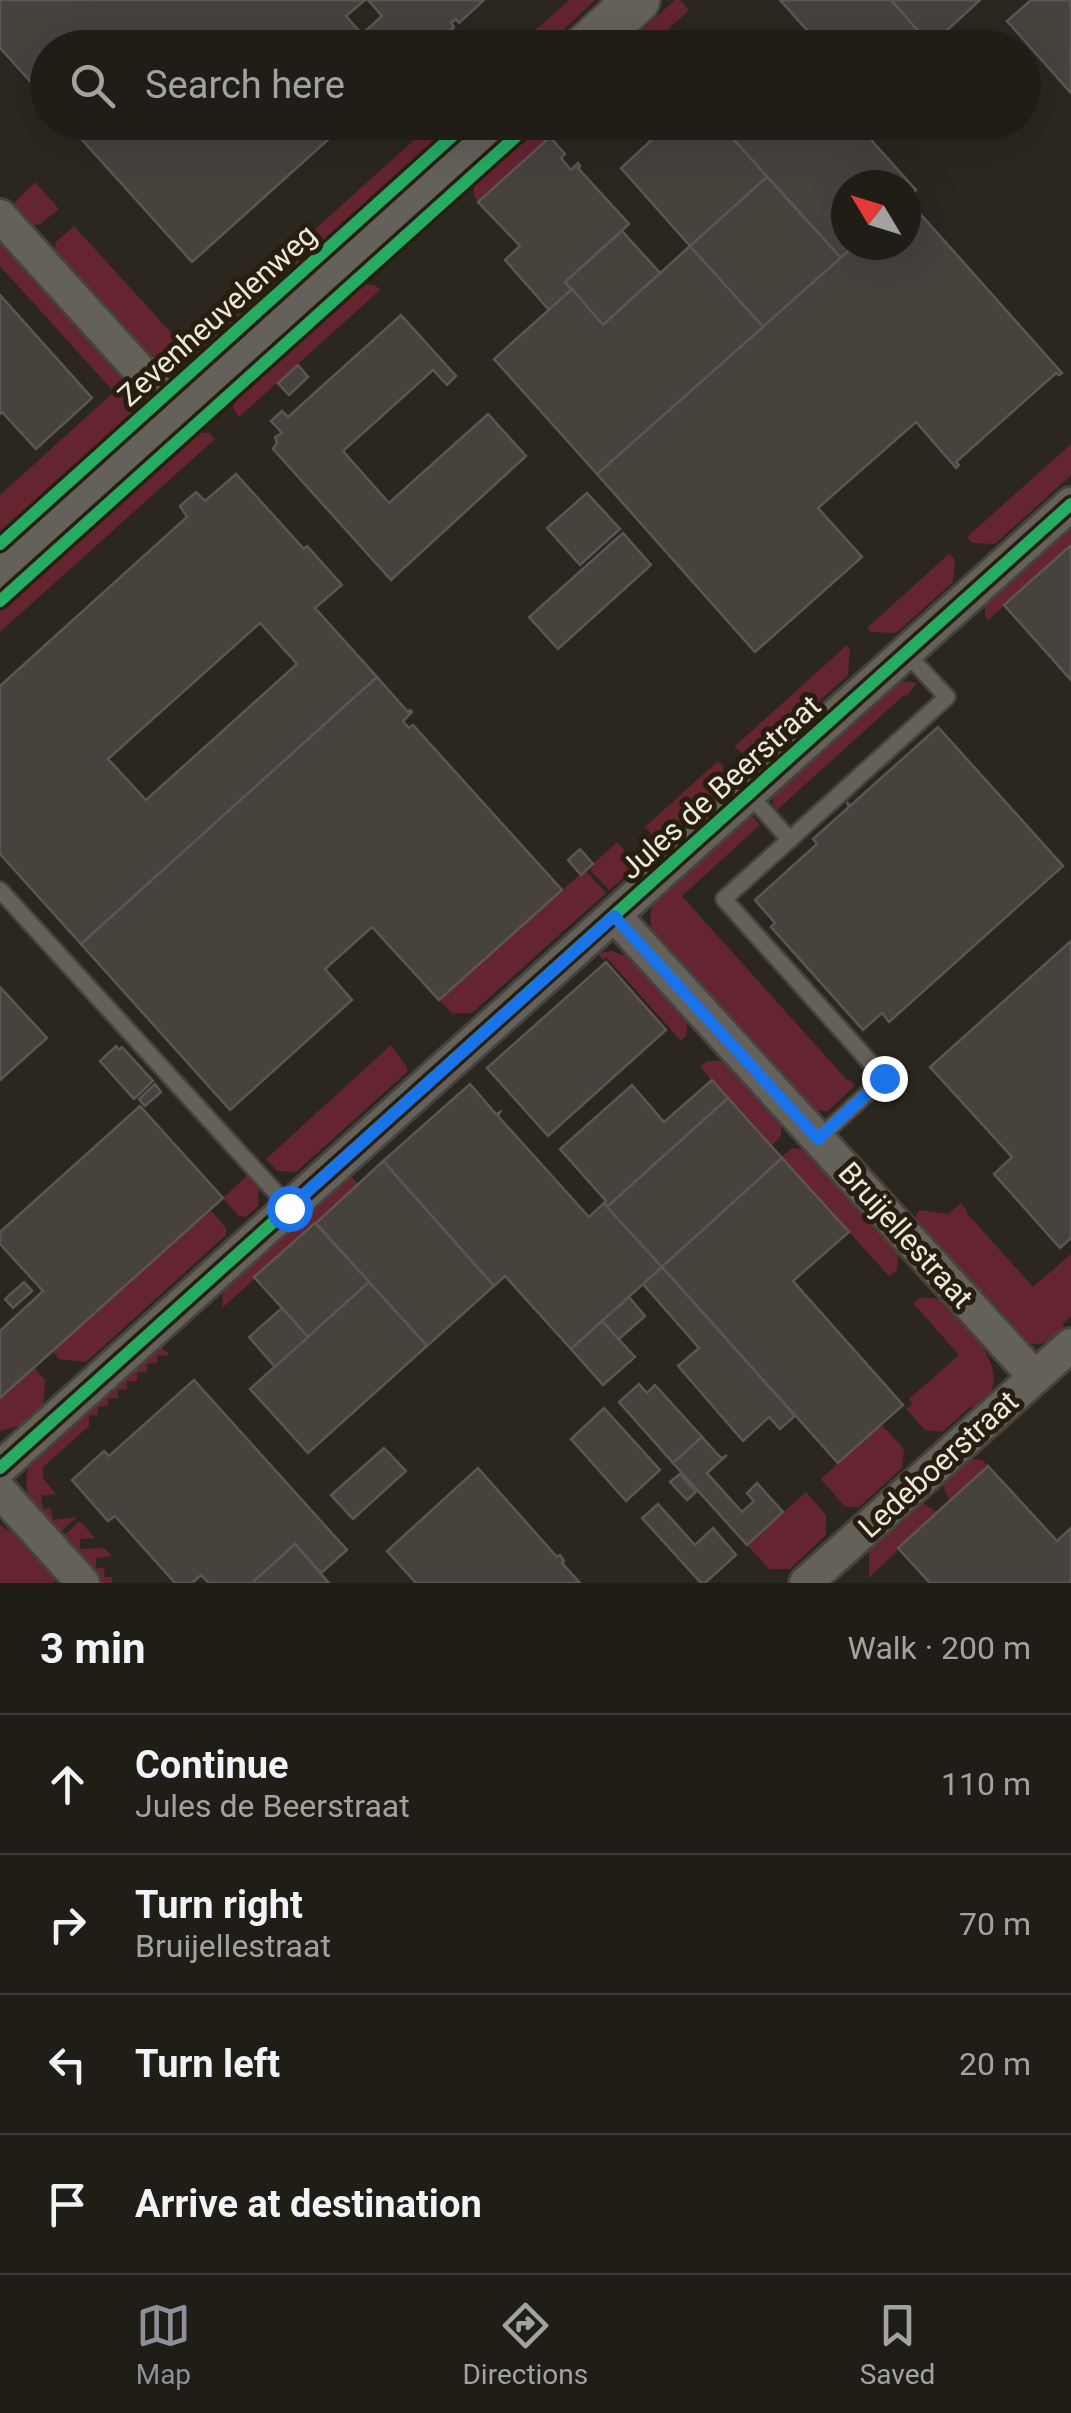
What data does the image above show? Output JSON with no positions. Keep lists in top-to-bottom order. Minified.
{"streets":{"street":["Zevenheuvelenweg","Jules de Beerstraat","Bruijellestraat","Ledeboerstraat"]},"crossings":[["Jules de Beerstraat","Bruijellestraat"],["Bruijellestraat","Ledeboerstraat"]],"north":"top left","page":{"search":"Search here","heading":["3 min","Walk · 200 m"],"list":[["Continue","Jules de Beerstraat","110 m"],["Turn right","Bruijellestraat","70 m"],["Turn left","20 m"],"Arrive at destination"],"nav":["Map","Directions","Saved"]}}
